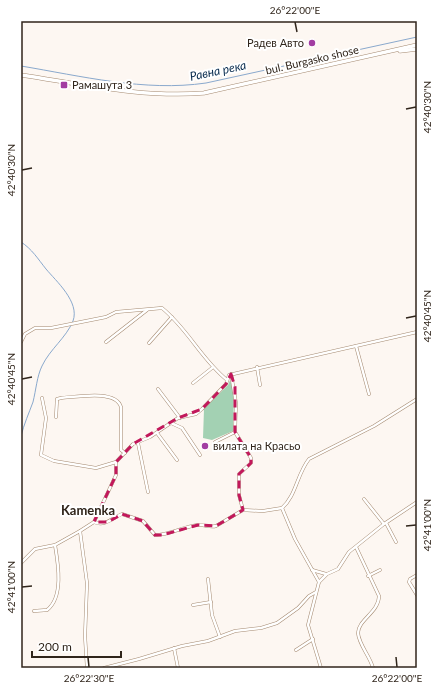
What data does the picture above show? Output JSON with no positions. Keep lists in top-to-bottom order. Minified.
{"streets":{"main road":["bul. Burgasko shose"]},"districts":["Kamenka"],"water":["Равна река"],"places":{"other":["Радев Авто","вилата на Красьо"],"transit":["Рамашута 3"]},"scale_bar":"200 m","coordinates":["26°22'00\"E","42°40'30\"N","42°40'45\"N","42°41'00\"N","26°22'30\"E"]}
